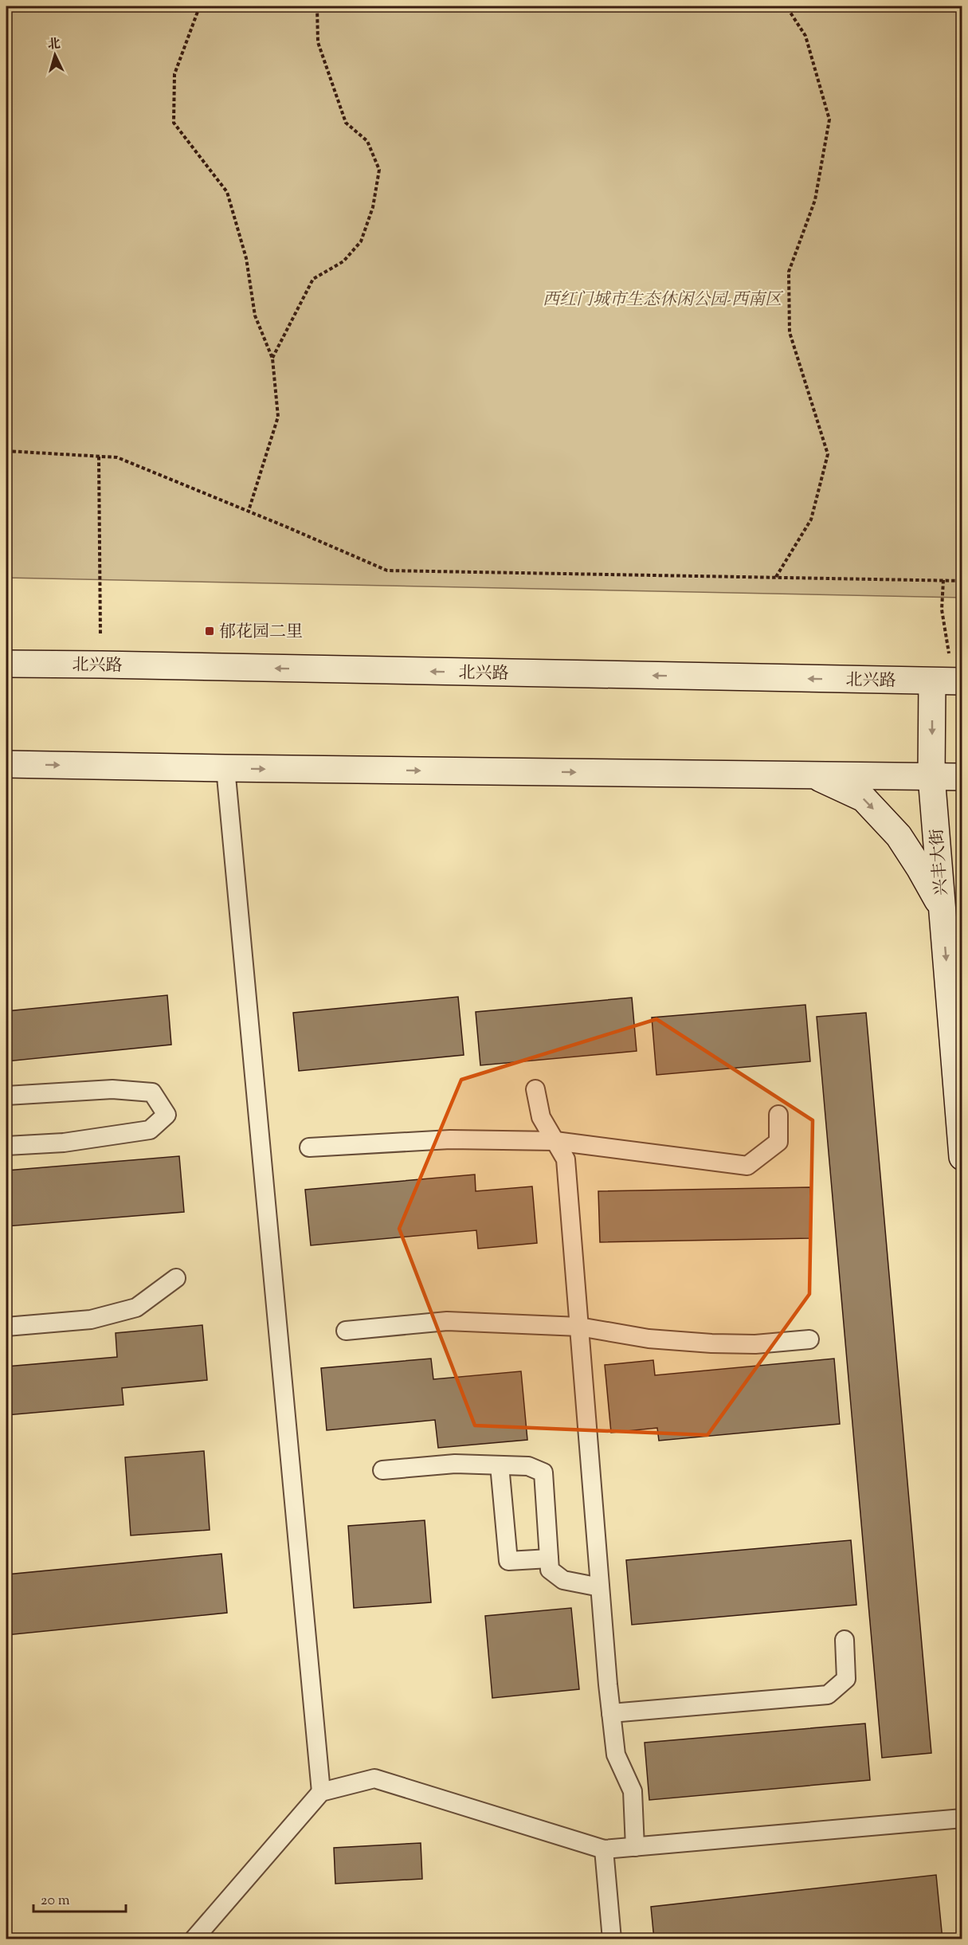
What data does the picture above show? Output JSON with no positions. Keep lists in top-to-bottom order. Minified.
{"streets":{"main road":["北兴路","兴丰大街"]},"crossings":[["北兴路","兴丰大街"]],"one_way":["兴丰大街"],"parks":["西红门城市生态休闲公园-西南区"],"places":{"transit":["郁花园二里"]},"scale_bar":"20 m","north":"top"}
